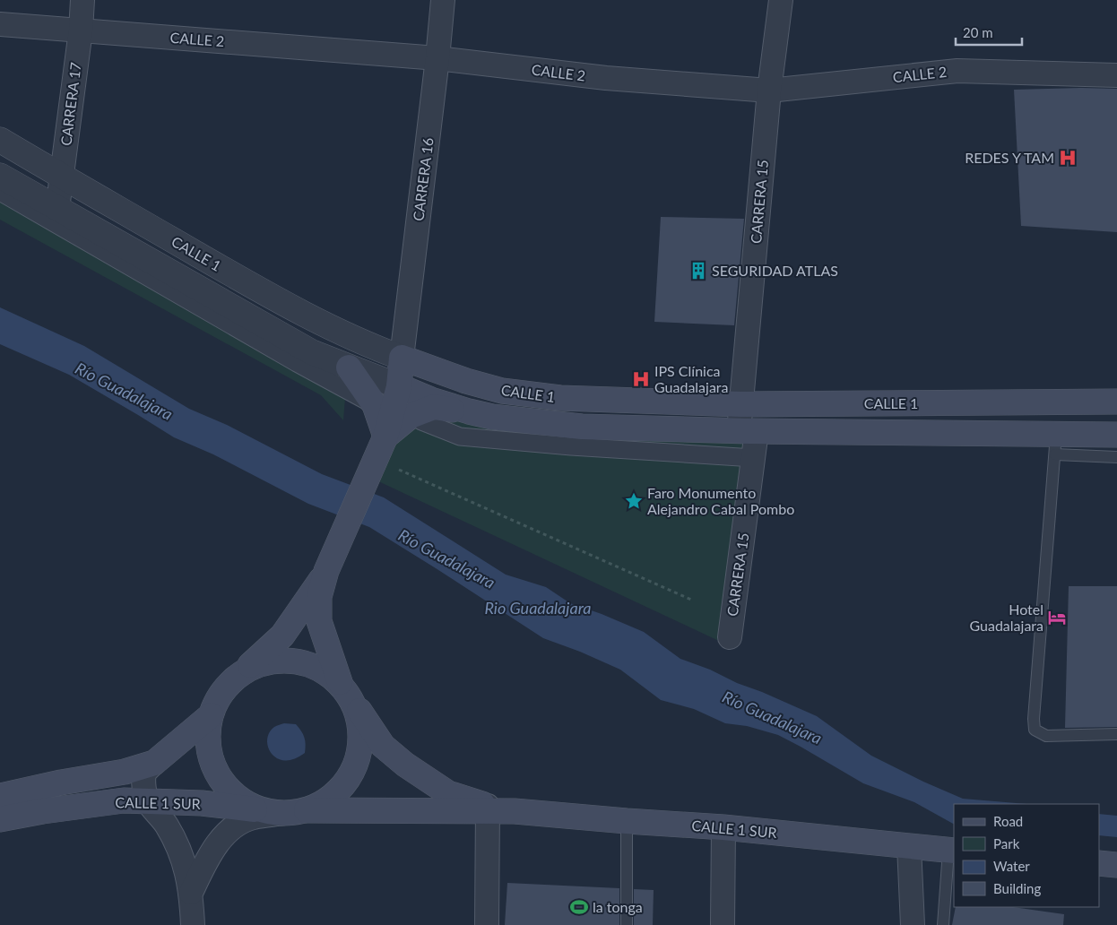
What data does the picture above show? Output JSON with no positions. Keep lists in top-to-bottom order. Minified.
{"streets":{"main road":["CALLE 1","CALLE 1 SUR"],"street":["CALLE 2","CARRERA 17","CARRERA 16","CARRERA 15"]},"crossings":[["CALLE 2","CARRERA 17"],["CALLE 2","CARRERA 16"],["CALLE 2","CARRERA 15"],["CARRERA 17","CALLE 1"],["CARRERA 16","CALLE 1"],["CARRERA 15","CALLE 1"]],"water":["Río Guadalajara","Rio Guadalajara"],"places":{"hospital":["REDES Y TAM","IPS Clínica Guadalajara"],"building":["SEGURIDAD ATLAS"],"place":["Faro Monumento Alejandro Cabal Pombo"],"hotel":["Hotel Guadalajara"],"sports":["la tonga"]},"legend":["Road","Park","Water","Building"],"scale_bar":"20 m"}
